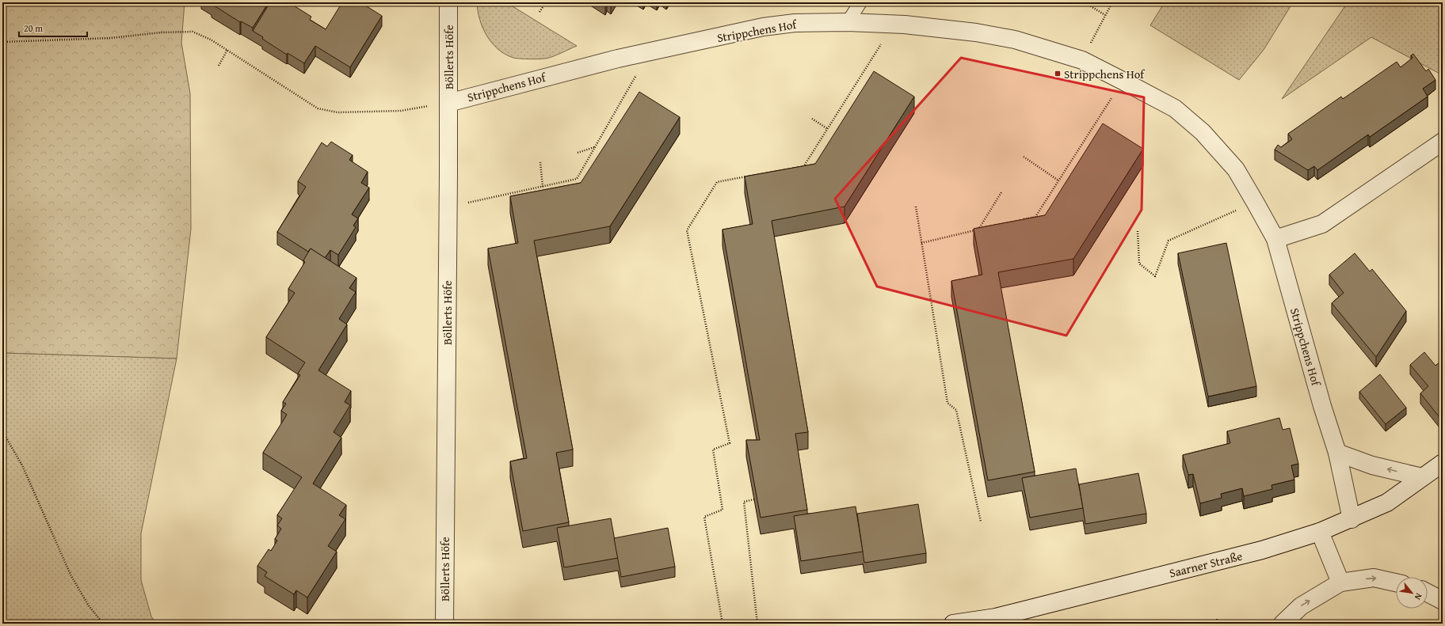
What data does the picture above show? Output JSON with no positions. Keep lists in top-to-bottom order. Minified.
{"streets":{"street":["Strippchens Hof","Böllerts Höfe","Saarner Straße"]},"crossings":[["Strippchens Hof","Böllerts Höfe"],["Strippchens Hof","Saarner Straße"]],"places":{"transit":["Strippchens Hof"]},"scale_bar":"20 m","north":"bottom right"}
